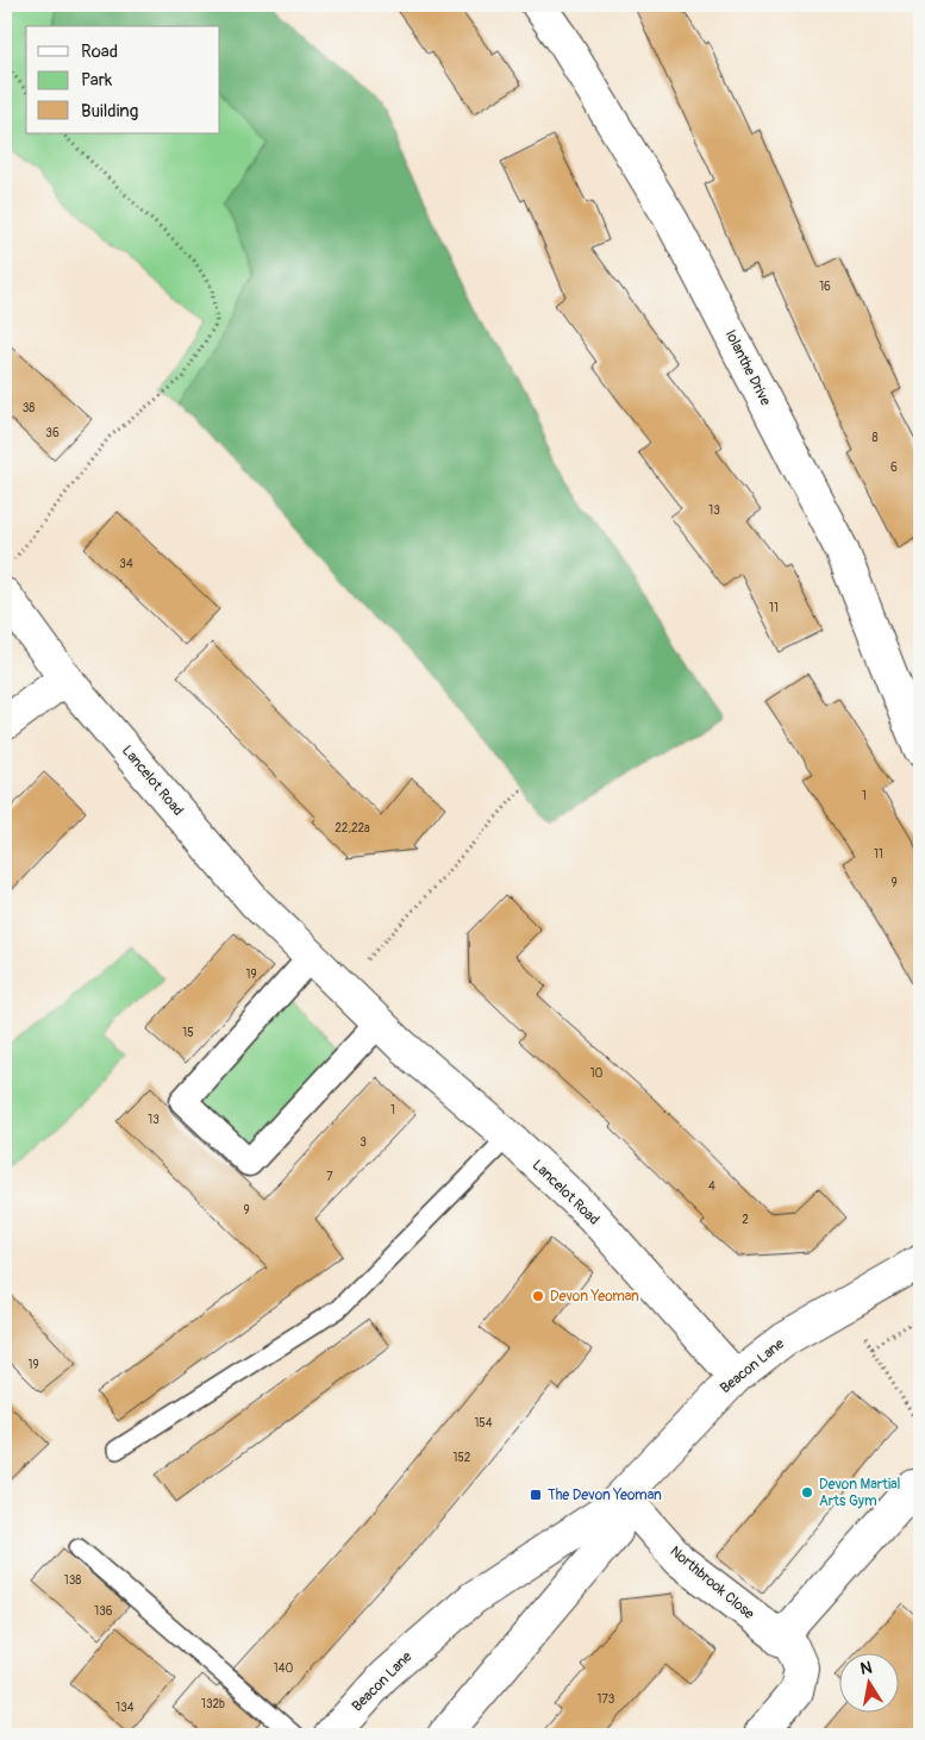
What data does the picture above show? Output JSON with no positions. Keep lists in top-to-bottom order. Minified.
{"streets":{"street":["Iolanthe Drive","Lancelot Road","Beacon Lane","Northbrook Close"]},"crossings":[["Lancelot Road","Beacon Lane"],["Beacon Lane","Northbrook Close"]],"places":{"other":["Devon Yeoman","Devon Martial Arts Gym"],"transit":["The Devon Yeoman"]},"house_numbers":["16","38","36","8","6","13","34","11","1","22,22a","11","9","19","15","10","1","13","3","7","4","9","2","19","154","152","138","136","140","173","132b","134"],"legend":["Road","Park","Building"],"north":"top"}
